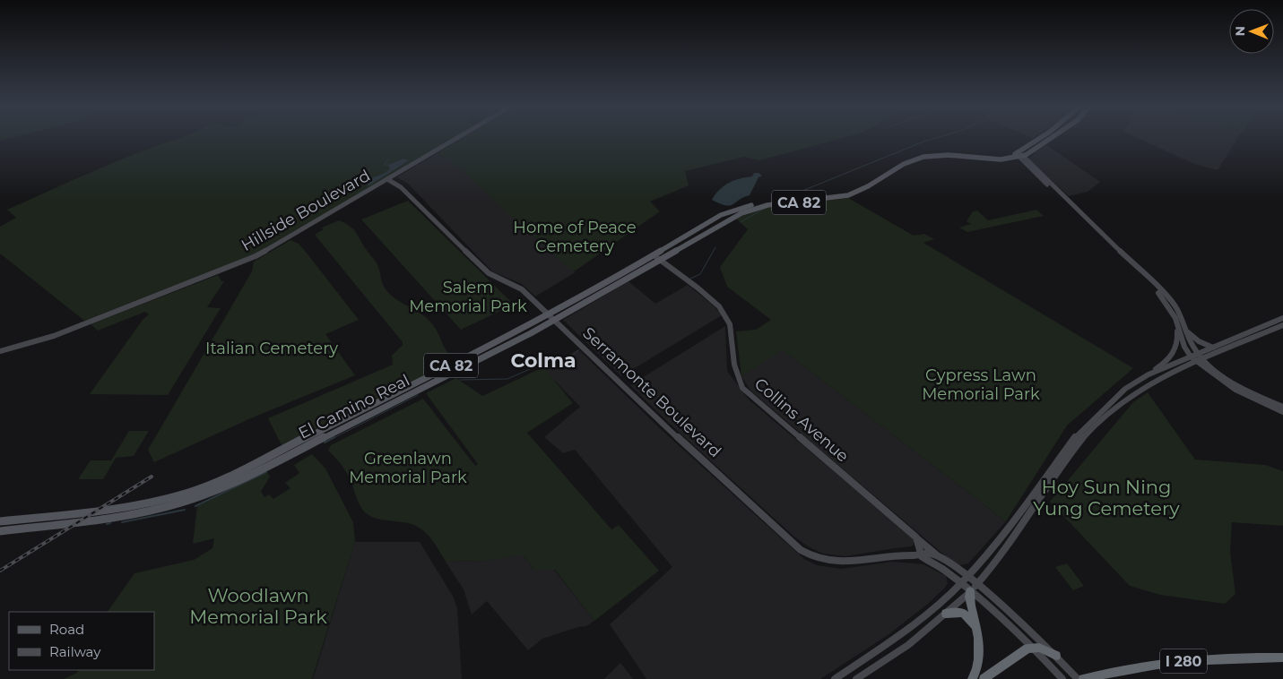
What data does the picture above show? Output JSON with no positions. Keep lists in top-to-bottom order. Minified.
{"streets":{"highway":["I 280"],"main road":["CA 82","Hillside Boulevard","Serramonte Boulevard","El Camino Real"],"street":["Collins Avenue"]},"crossings":[["Hillside Boulevard","Serramonte Boulevard"],["Serramonte Boulevard","El Camino Real"],["El Camino Real","Collins Avenue"]],"districts":["Colma"],"parks":["Home of Peace Cemetery","Salem Memorial Park","Italian Cemetery","Cypress Lawn Memorial Park","Greenlawn Memorial Park","Hoy Sun Ning Yung Cemetery","Woodlawn Memorial Park"],"legend":["Road","Railway"],"north":"left"}
